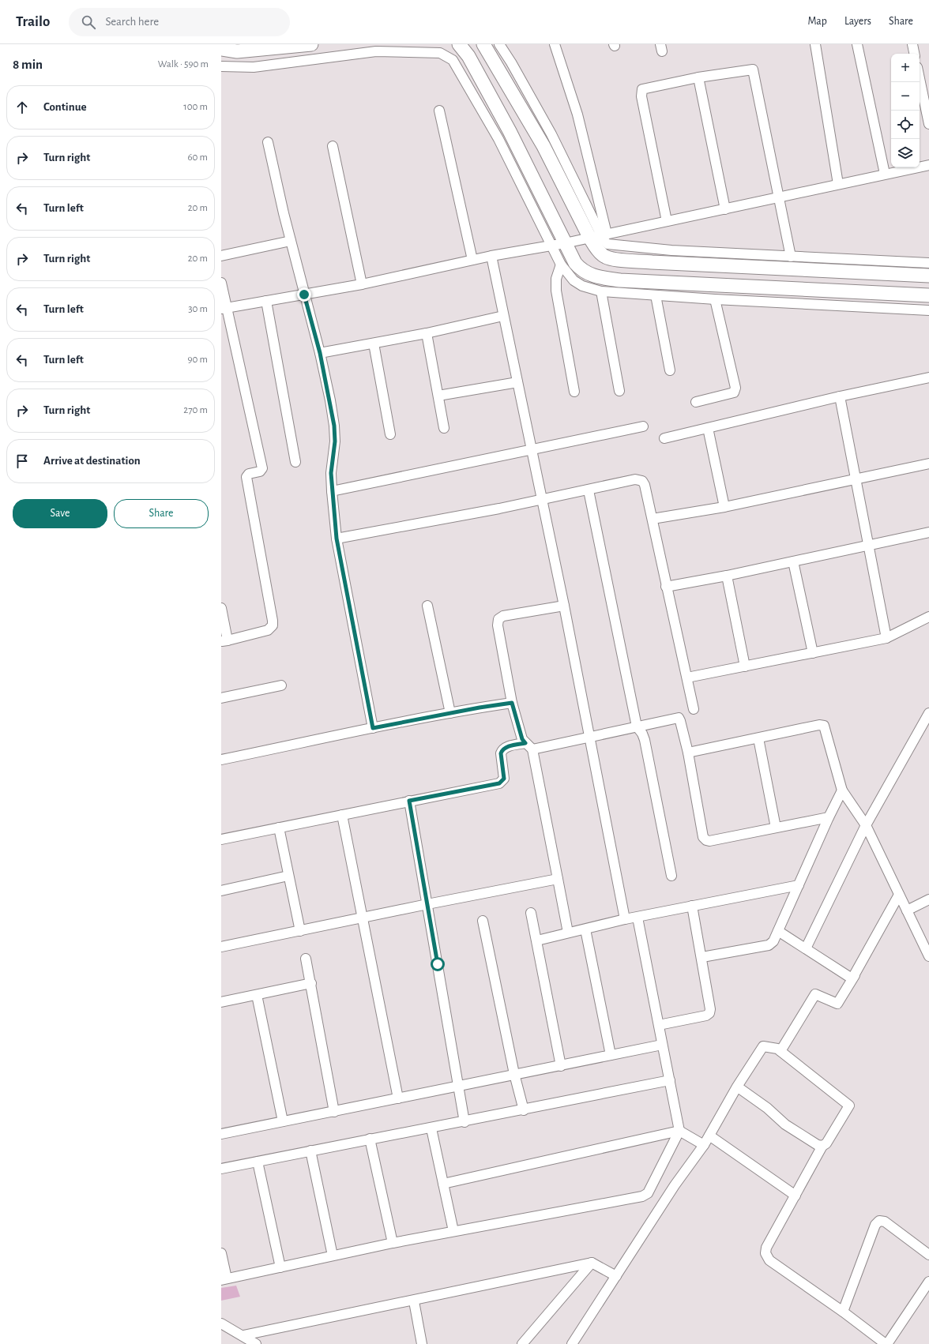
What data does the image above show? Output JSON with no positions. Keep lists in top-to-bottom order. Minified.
{"page":{"header":"Trailo","search":"Search here","nav":["Map","Layers","Share"],"heading":["8 min","Walk · 590 m"],"map_buttons":["+","−"],"list":[["Continue","100 m"],["Turn right","60 m"],["Turn left","20 m"],["Turn right","20 m"],["Turn left","30 m"],["Turn left","90 m"],["Turn right","270 m"],"Arrive at destination"],"buttons":["Save","Share"]}}
